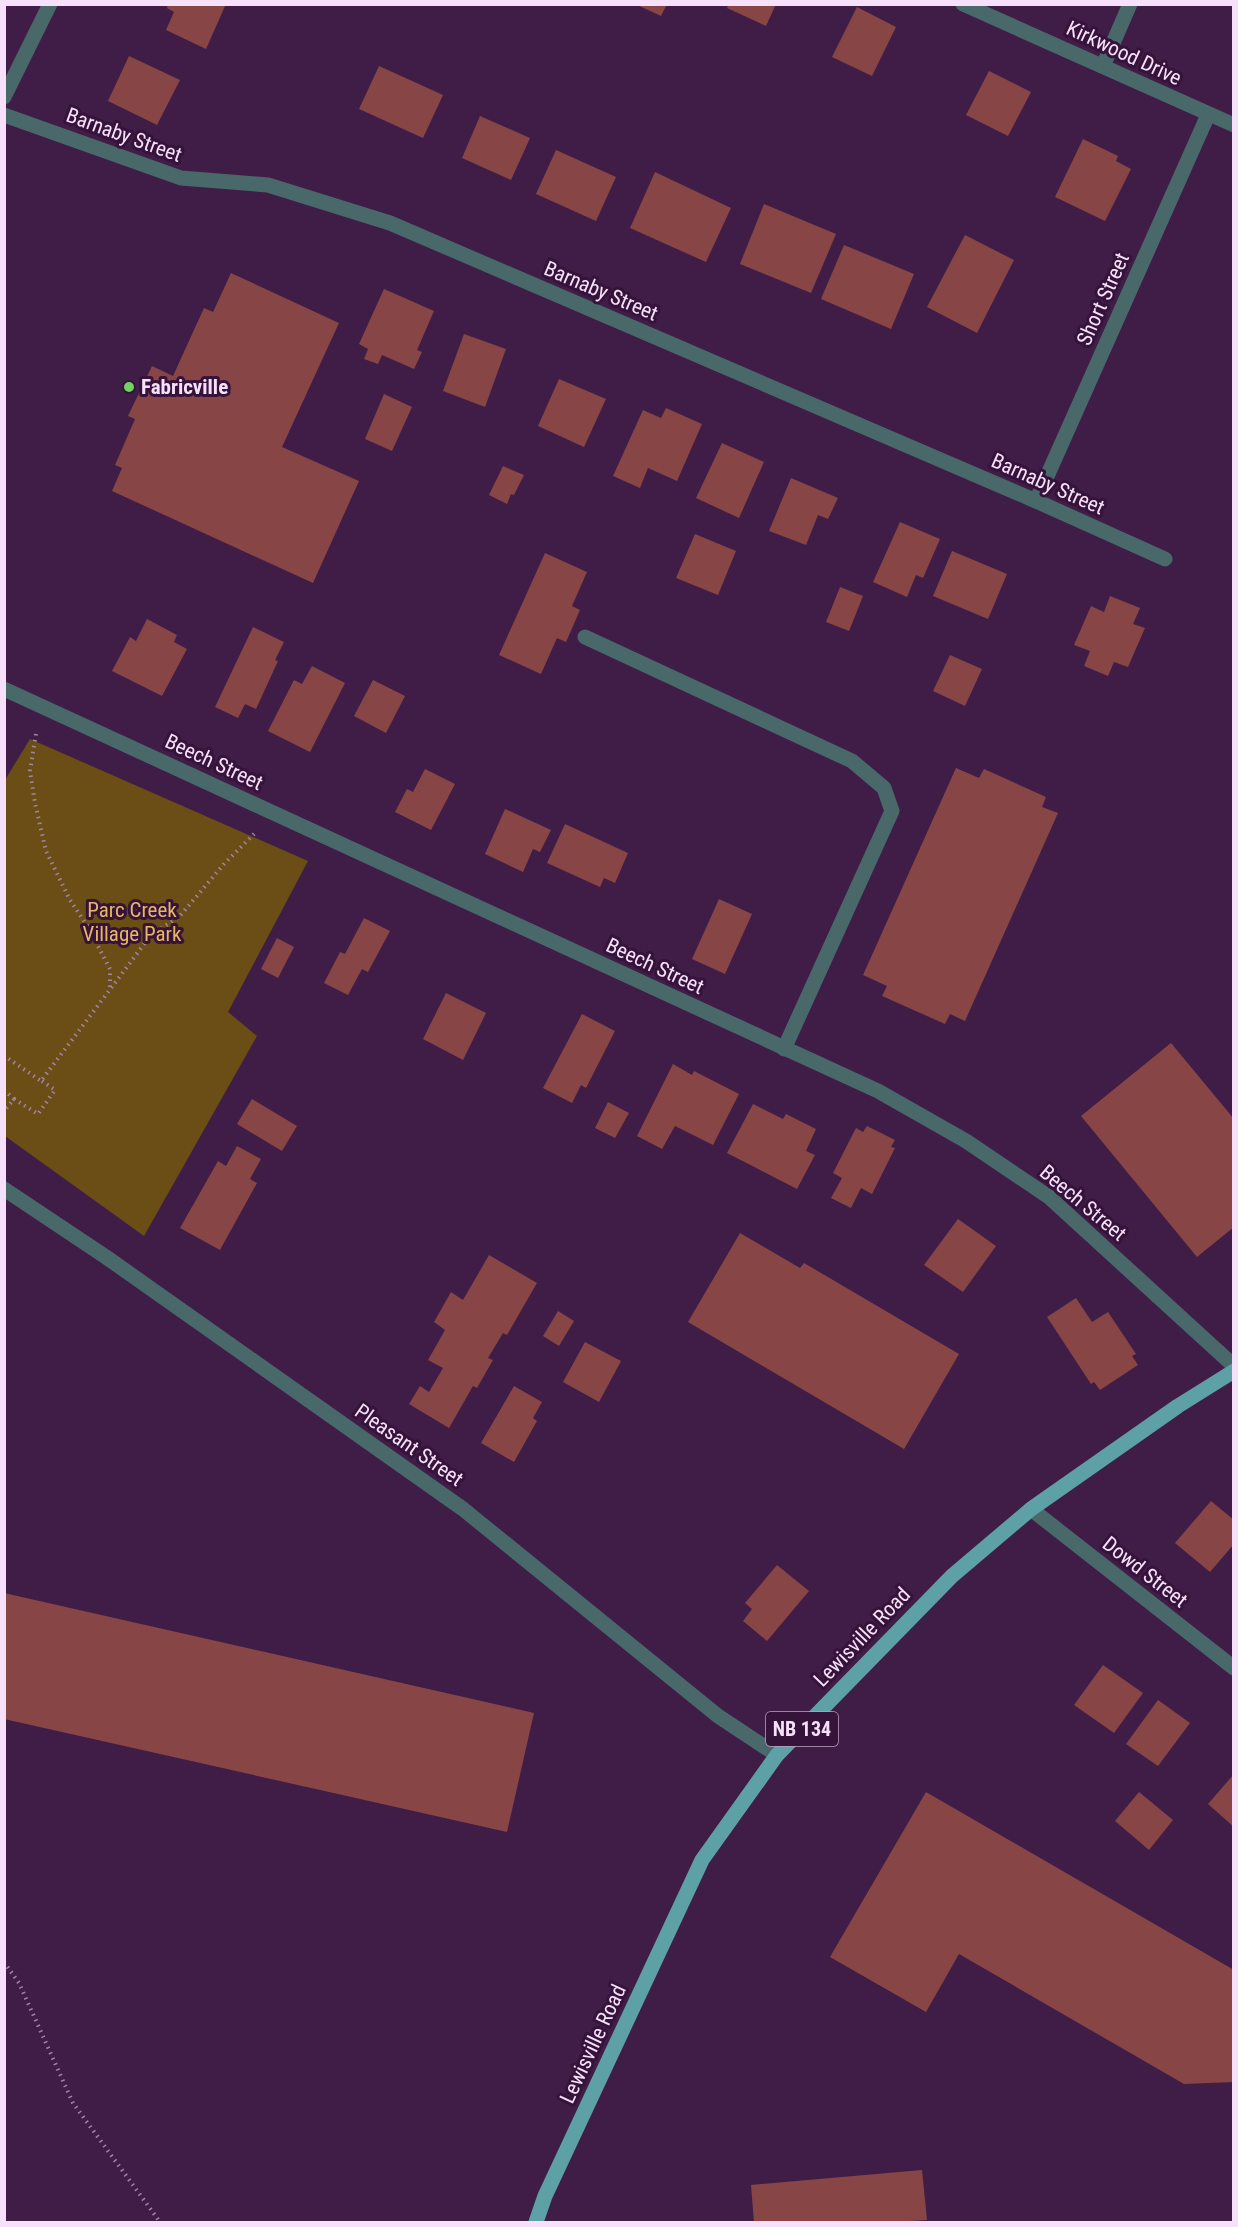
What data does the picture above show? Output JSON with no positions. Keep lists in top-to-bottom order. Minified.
{"streets":{"main road":["Lewisville Road","NB 134"],"street":["Kirkwood Drive","Barnaby Street","Short Street","Beech Street","Pleasant Street","Dowd Street"]},"crossings":[["Kirkwood Drive","Short Street"],["Barnaby Street","Short Street"],["Beech Street","Lewisville Road"],["Pleasant Street","Lewisville Road"],["Dowd Street","Lewisville Road"]],"parks":["Parc Creek Village Park"],"places":["Fabricville"]}
